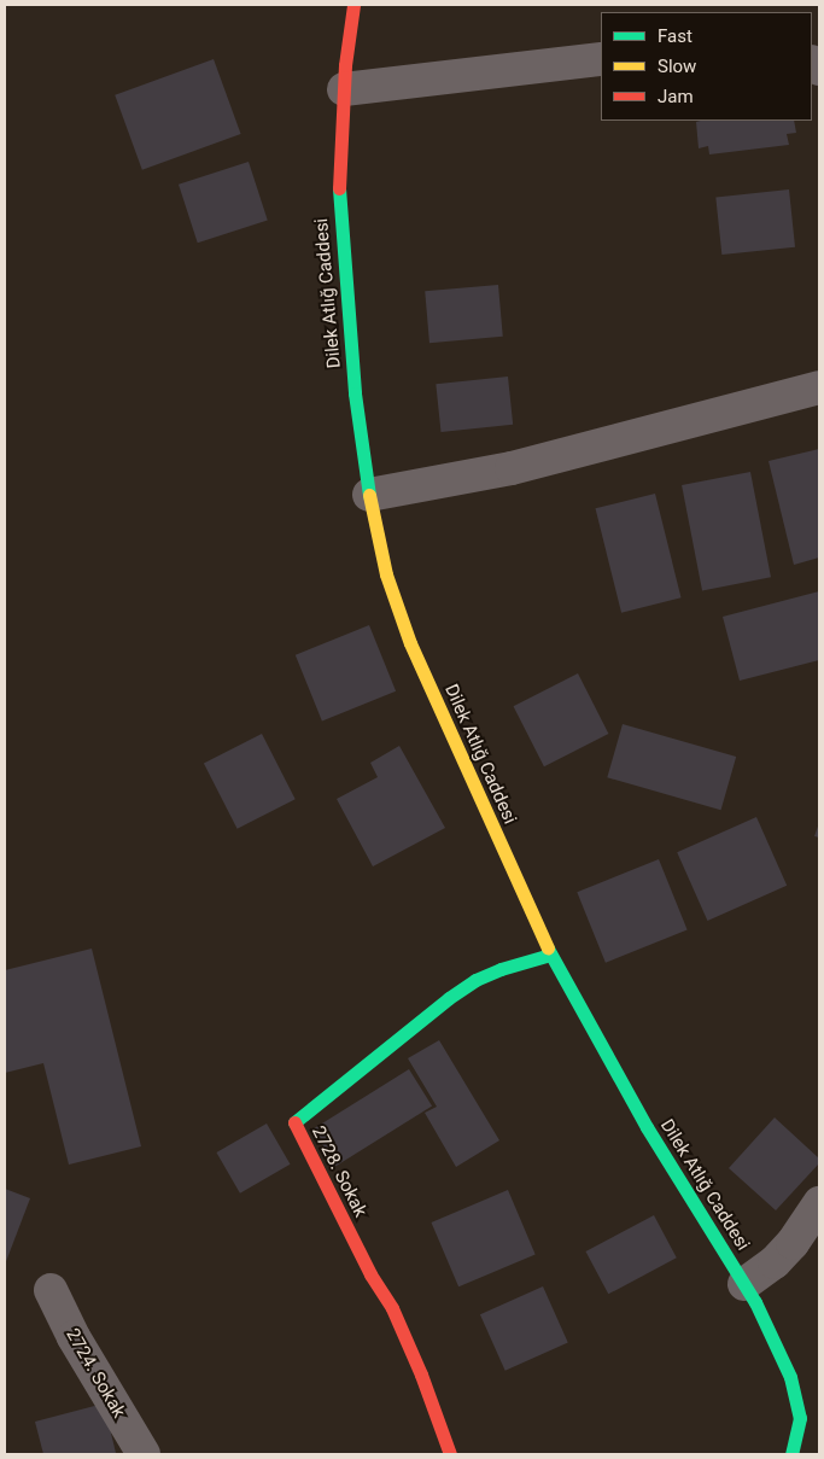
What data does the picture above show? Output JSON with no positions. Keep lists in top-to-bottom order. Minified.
{"streets":{"main road":["Dilek Atlığ Caddesi","2728. Sokak"],"street":["2724. Sokak"]},"crossings":[["Dilek Atlığ Caddesi","2728. Sokak"]],"legend":["Fast","Slow","Jam"]}
